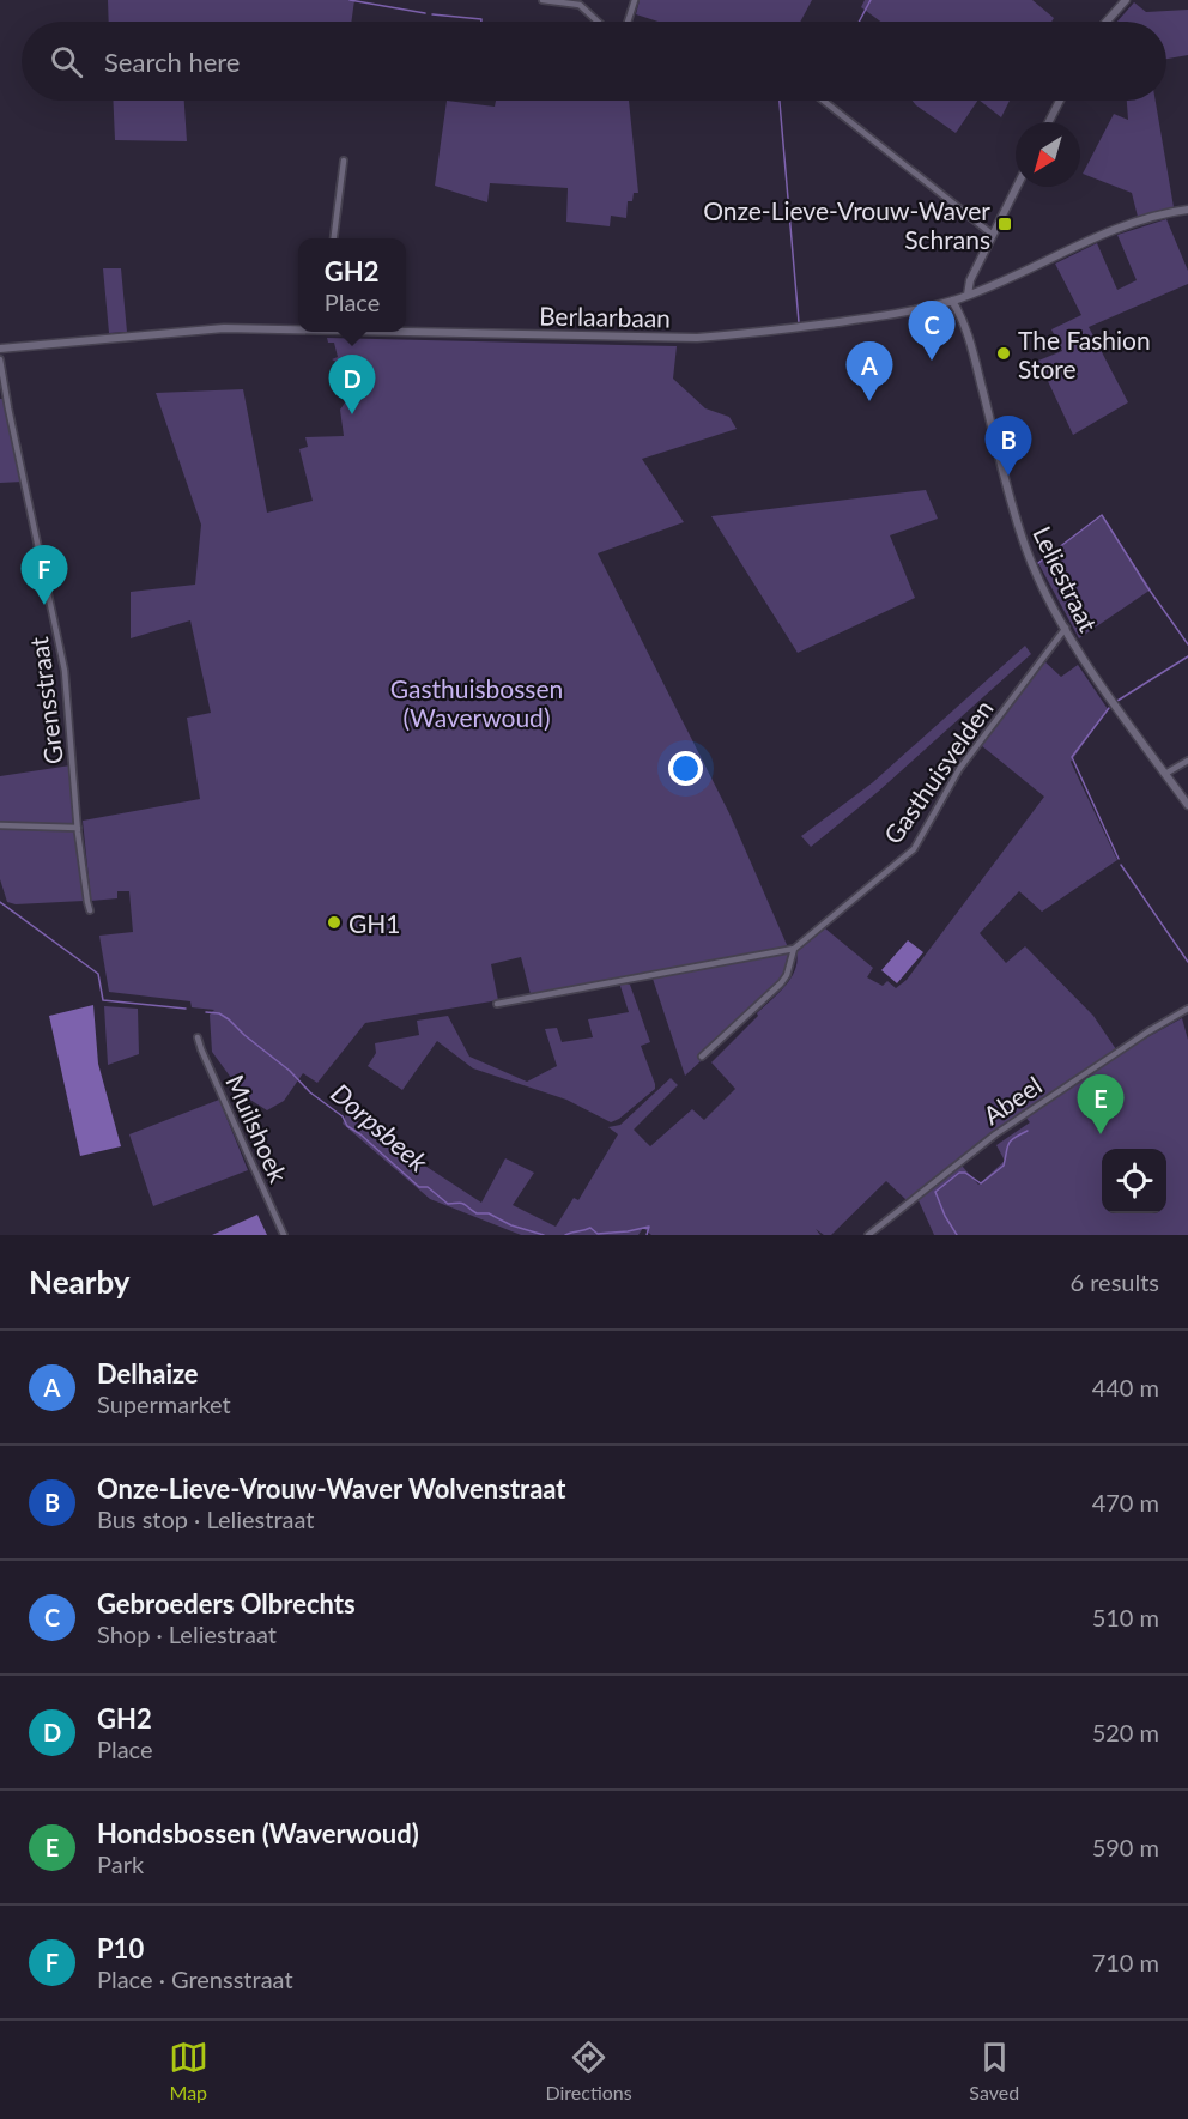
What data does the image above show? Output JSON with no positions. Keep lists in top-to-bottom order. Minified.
{"streets":{"street":["Berlaarbaan","Leliestraat","Grensstraat","Gasthuisvelden","Abeel","Muilshoek"]},"crossings":[["Berlaarbaan","Leliestraat"],["Leliestraat","Gasthuisvelden"]],"water":["Dorpsbeek"],"parks":["Gasthuisbossen (Waverwoud)"],"places":{"transit":["Onze-Lieve-Vrouw-Waver Schrans"],"other":["The Fashion Store","GH1"]},"north":"bottom left","page":{"search":"Search here","popup":["GH2","Place"],"pins":["C","A","D","B","F","E"],"heading":["Nearby","6 results"],"list":[{"mark":"A","name":"Delhaize","note":"Supermarket","value":"440 m"},{"mark":"B","name":"Onze-Lieve-Vrouw-Waver Wolvenstraat","note":"Bus stop · Leliestraat","value":"470 m"},{"mark":"C","name":"Gebroeders Olbrechts","note":"Shop · Leliestraat","value":"510 m"},{"mark":"D","name":"GH2","note":"Place","value":"520 m"},{"mark":"E","name":"Hondsbossen (Waverwoud)","note":"Park","value":"590 m"},{"mark":"F","name":"P10","note":"Place · Grensstraat","value":"710 m"}],"nav":["Map","Directions","Saved"]}}
